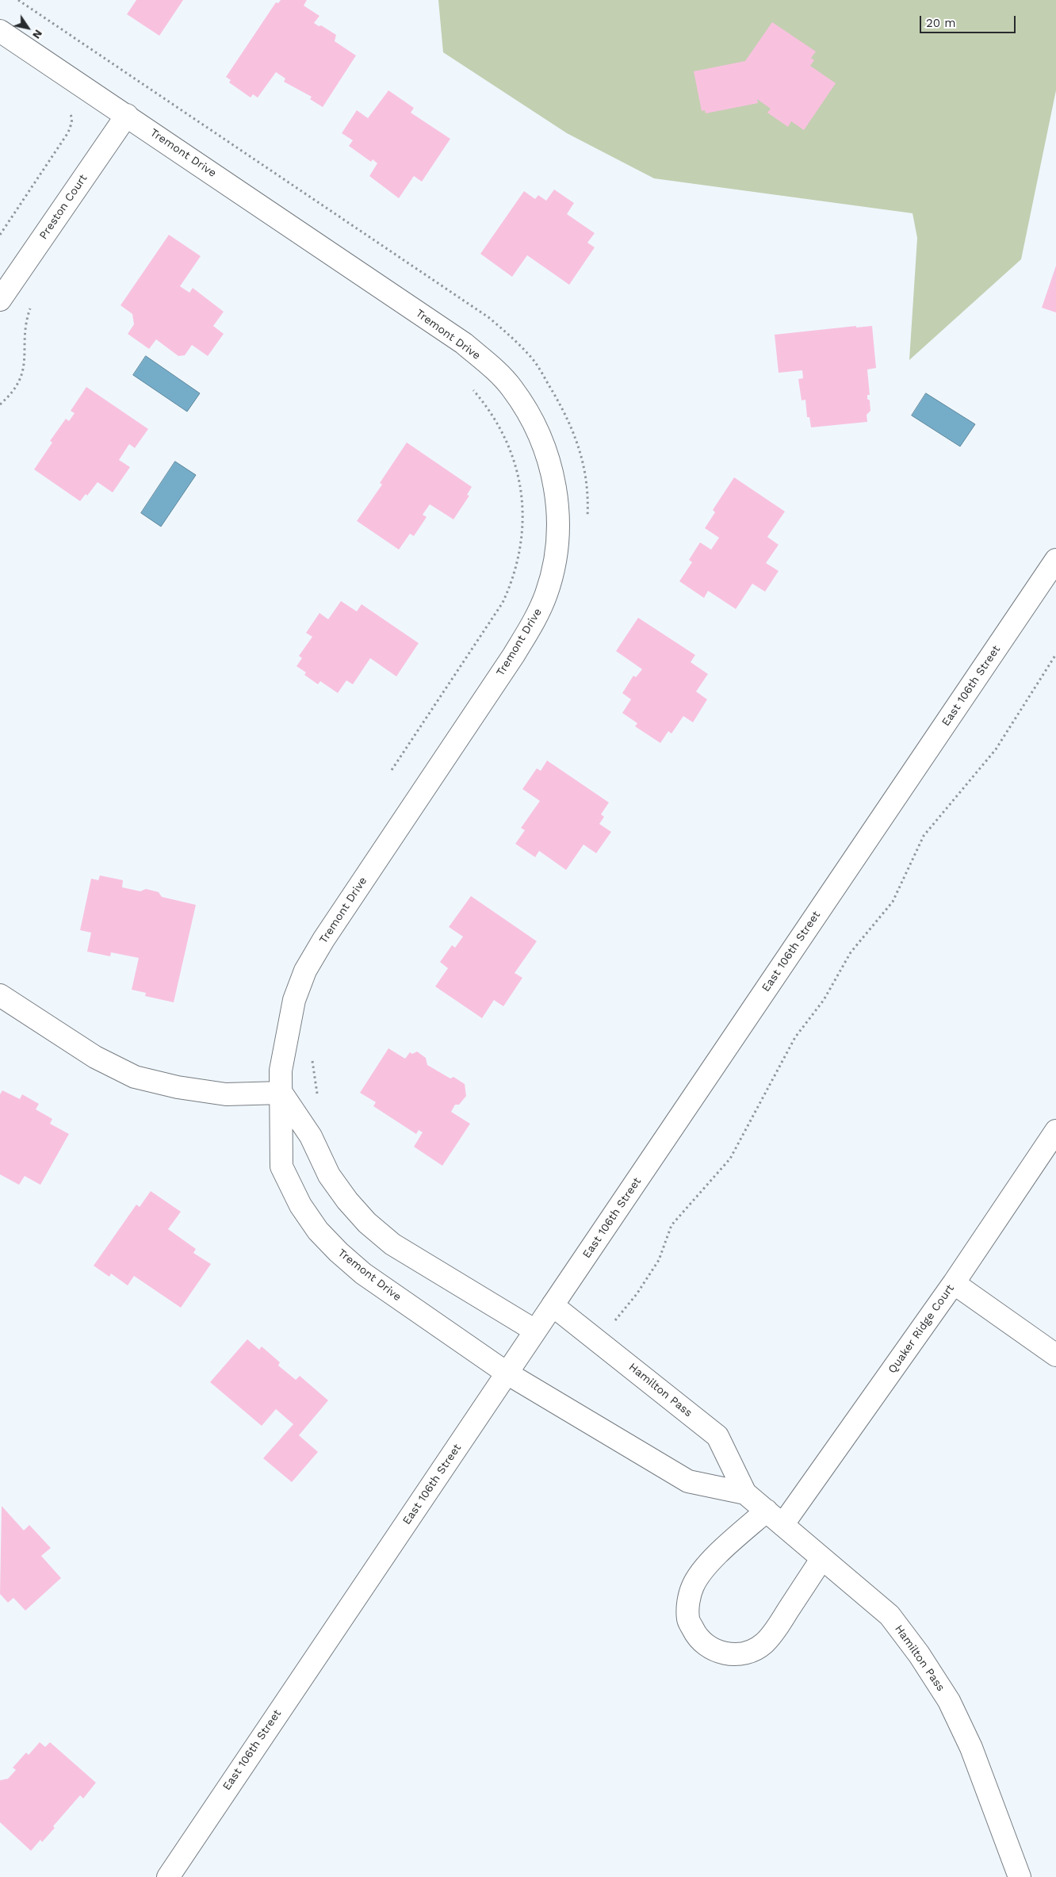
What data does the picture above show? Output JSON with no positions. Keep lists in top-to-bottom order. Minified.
{"streets":{"street":["Tremont Drive","Preston Court","East 106th Street","Quaker Ridge Court","Hamilton Pass"]},"crossings":[["Tremont Drive","Preston Court"],["Tremont Drive","East 106th Street"],["Tremont Drive","Hamilton Pass"],["East 106th Street","Hamilton Pass"],["Quaker Ridge Court","Hamilton Pass"]],"scale_bar":"20 m","north":"bottom right"}
